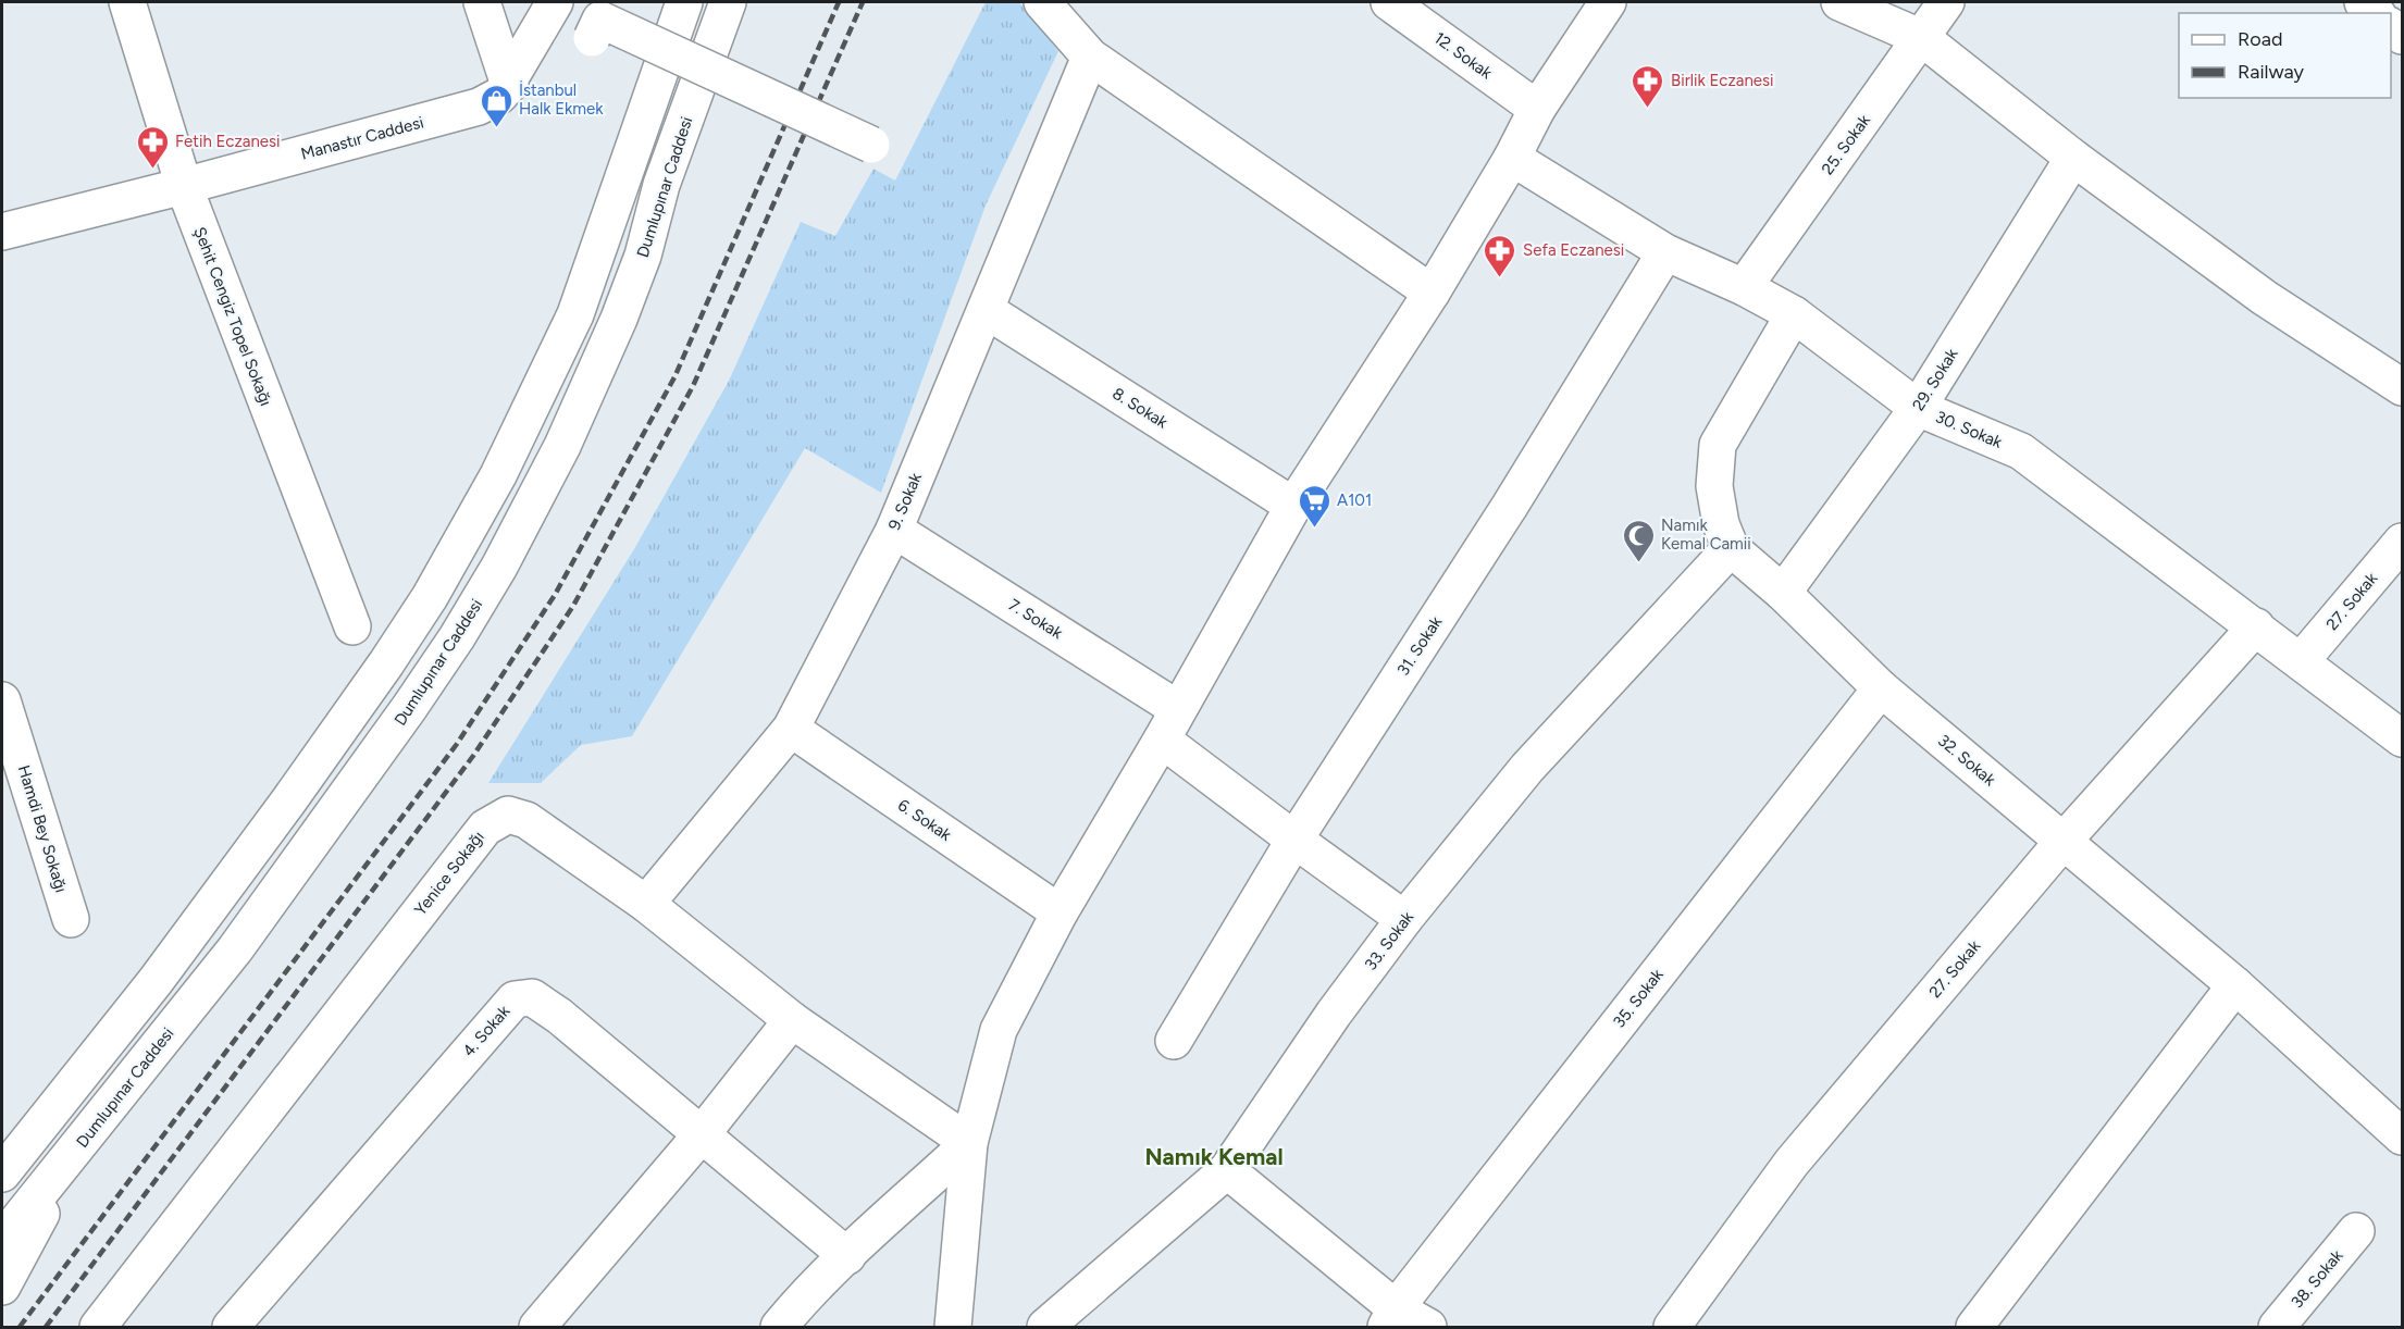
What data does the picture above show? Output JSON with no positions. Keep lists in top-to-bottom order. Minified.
{"streets":{"street":["12. Sokak","Manastır Caddesi","25. Sokak","Dumlupınar Caddesi","Şehit Cengiz Topel Sokağı","29. Sokak","8. Sokak","30. Sokak","9. Sokak","27. Sokak","7. Sokak","31. Sokak","32. Sokak","6. Sokak","Hamdi Bey Sokağı","Yenice Sokağı","33. Sokak","35. Sokak","4. Sokak","38. Sokak"]},"crossings":[["Manastır Caddesi","Şehit Cengiz Topel Sokağı"],["25. Sokak","30. Sokak"],["29. Sokak","30. Sokak"],["29. Sokak","32. Sokak"],["8. Sokak","9. Sokak"],["30. Sokak","27. Sokak"],["30. Sokak","31. Sokak"],["30. Sokak","32. Sokak"],["9. Sokak","7. Sokak"],["9. Sokak","6. Sokak"],["9. Sokak","Yenice Sokağı"],["27. Sokak","32. Sokak"],["7. Sokak","31. Sokak"],["7. Sokak","33. Sokak"],["32. Sokak","33. Sokak"],["32. Sokak","35. Sokak"]],"districts":["Namık Kemal"],"places":{"pharmacy":["Birlik Eczanesi","Fetih Eczanesi","Sefa Eczanesi"],"shop":["İstanbul Halk Ekmek"],"supermarket":["A101"],"mosque":["Namık Kemal Camii"]},"legend":["Road","Railway"]}
